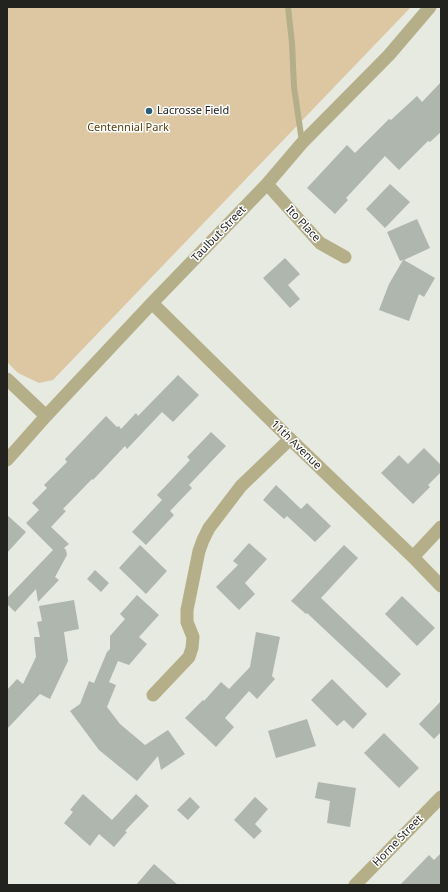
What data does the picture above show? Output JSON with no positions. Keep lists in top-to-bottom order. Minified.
{"streets":{"street":["Ito Place","Taulbut Street","11th Avenue","Horne Street"]},"crossings":[["Ito Place","Taulbut Street"],["Taulbut Street","11th Avenue"]],"parks":["Centennial Park"],"places":["Lacrosse Field"]}
